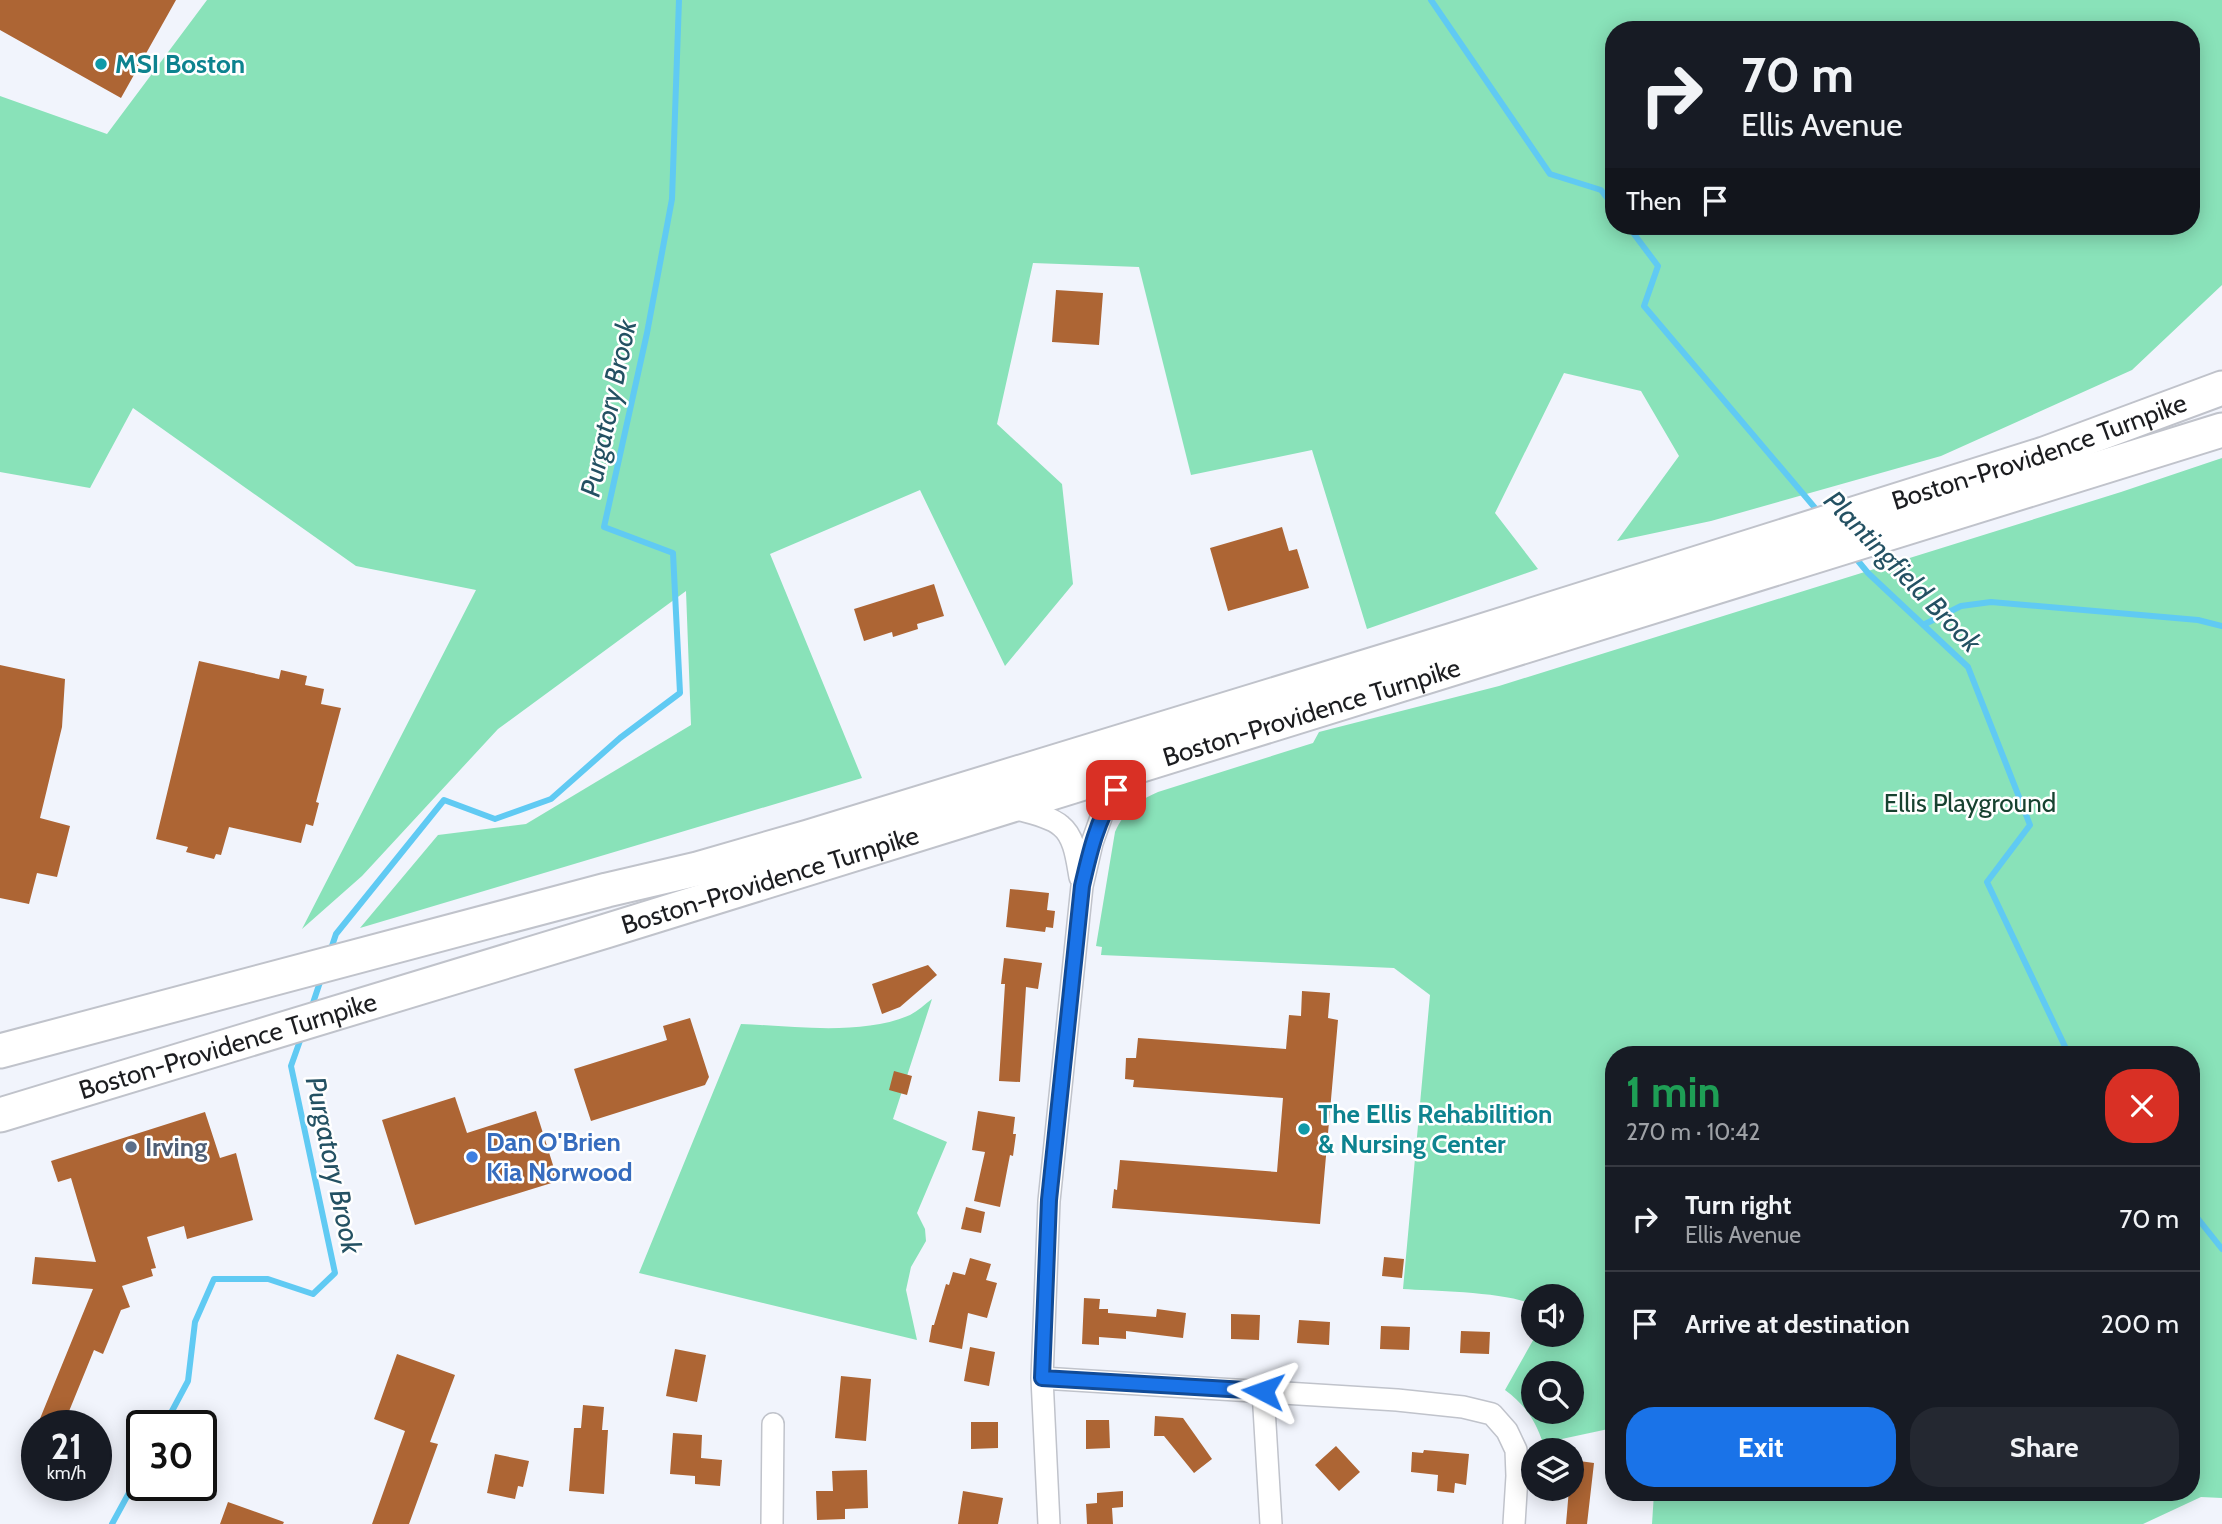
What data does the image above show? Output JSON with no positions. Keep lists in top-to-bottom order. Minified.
{"streets":{"main road":["Boston-Providence Turnpike"]},"water":["Purgatory Brook","Plantingfield Brook"],"parks":["Ellis Playground"],"places":["MSI Boston","The Ellis Rehabilition & Nursing Center","Irving","Dan O'Brien Kia Norwood"],"page":{"turn":["70 m","Ellis Avenue"],"then":"Then","heading":["1 min","270 m · 10:42"],"list":[{"name":"Turn right","note":"Ellis Avenue","value":"70 m"},{"name":"Arrive at destination","value":"200 m"}],"buttons":["Exit","Share"],"speed":"21 km/h","limit":"30"}}
